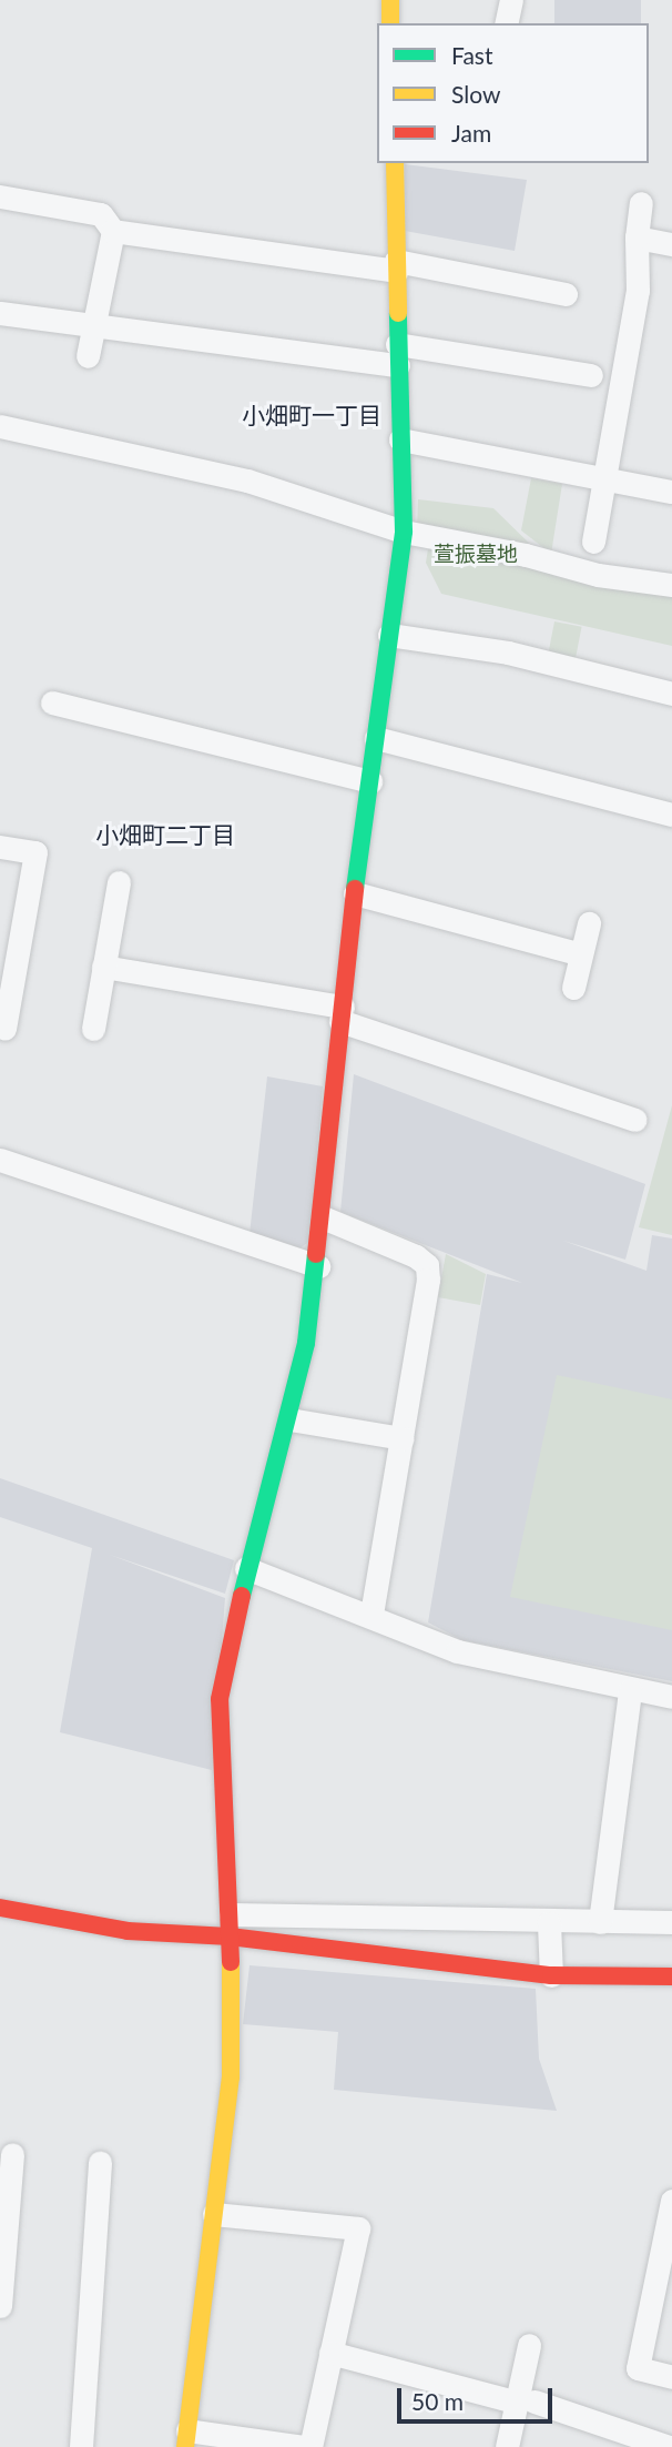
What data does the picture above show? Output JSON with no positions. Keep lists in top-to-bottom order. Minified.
{"districts":["小畑町一丁目","小畑町二丁目"],"parks":["萱振墓地"],"legend":["Fast","Slow","Jam"],"scale_bar":"50 m"}
